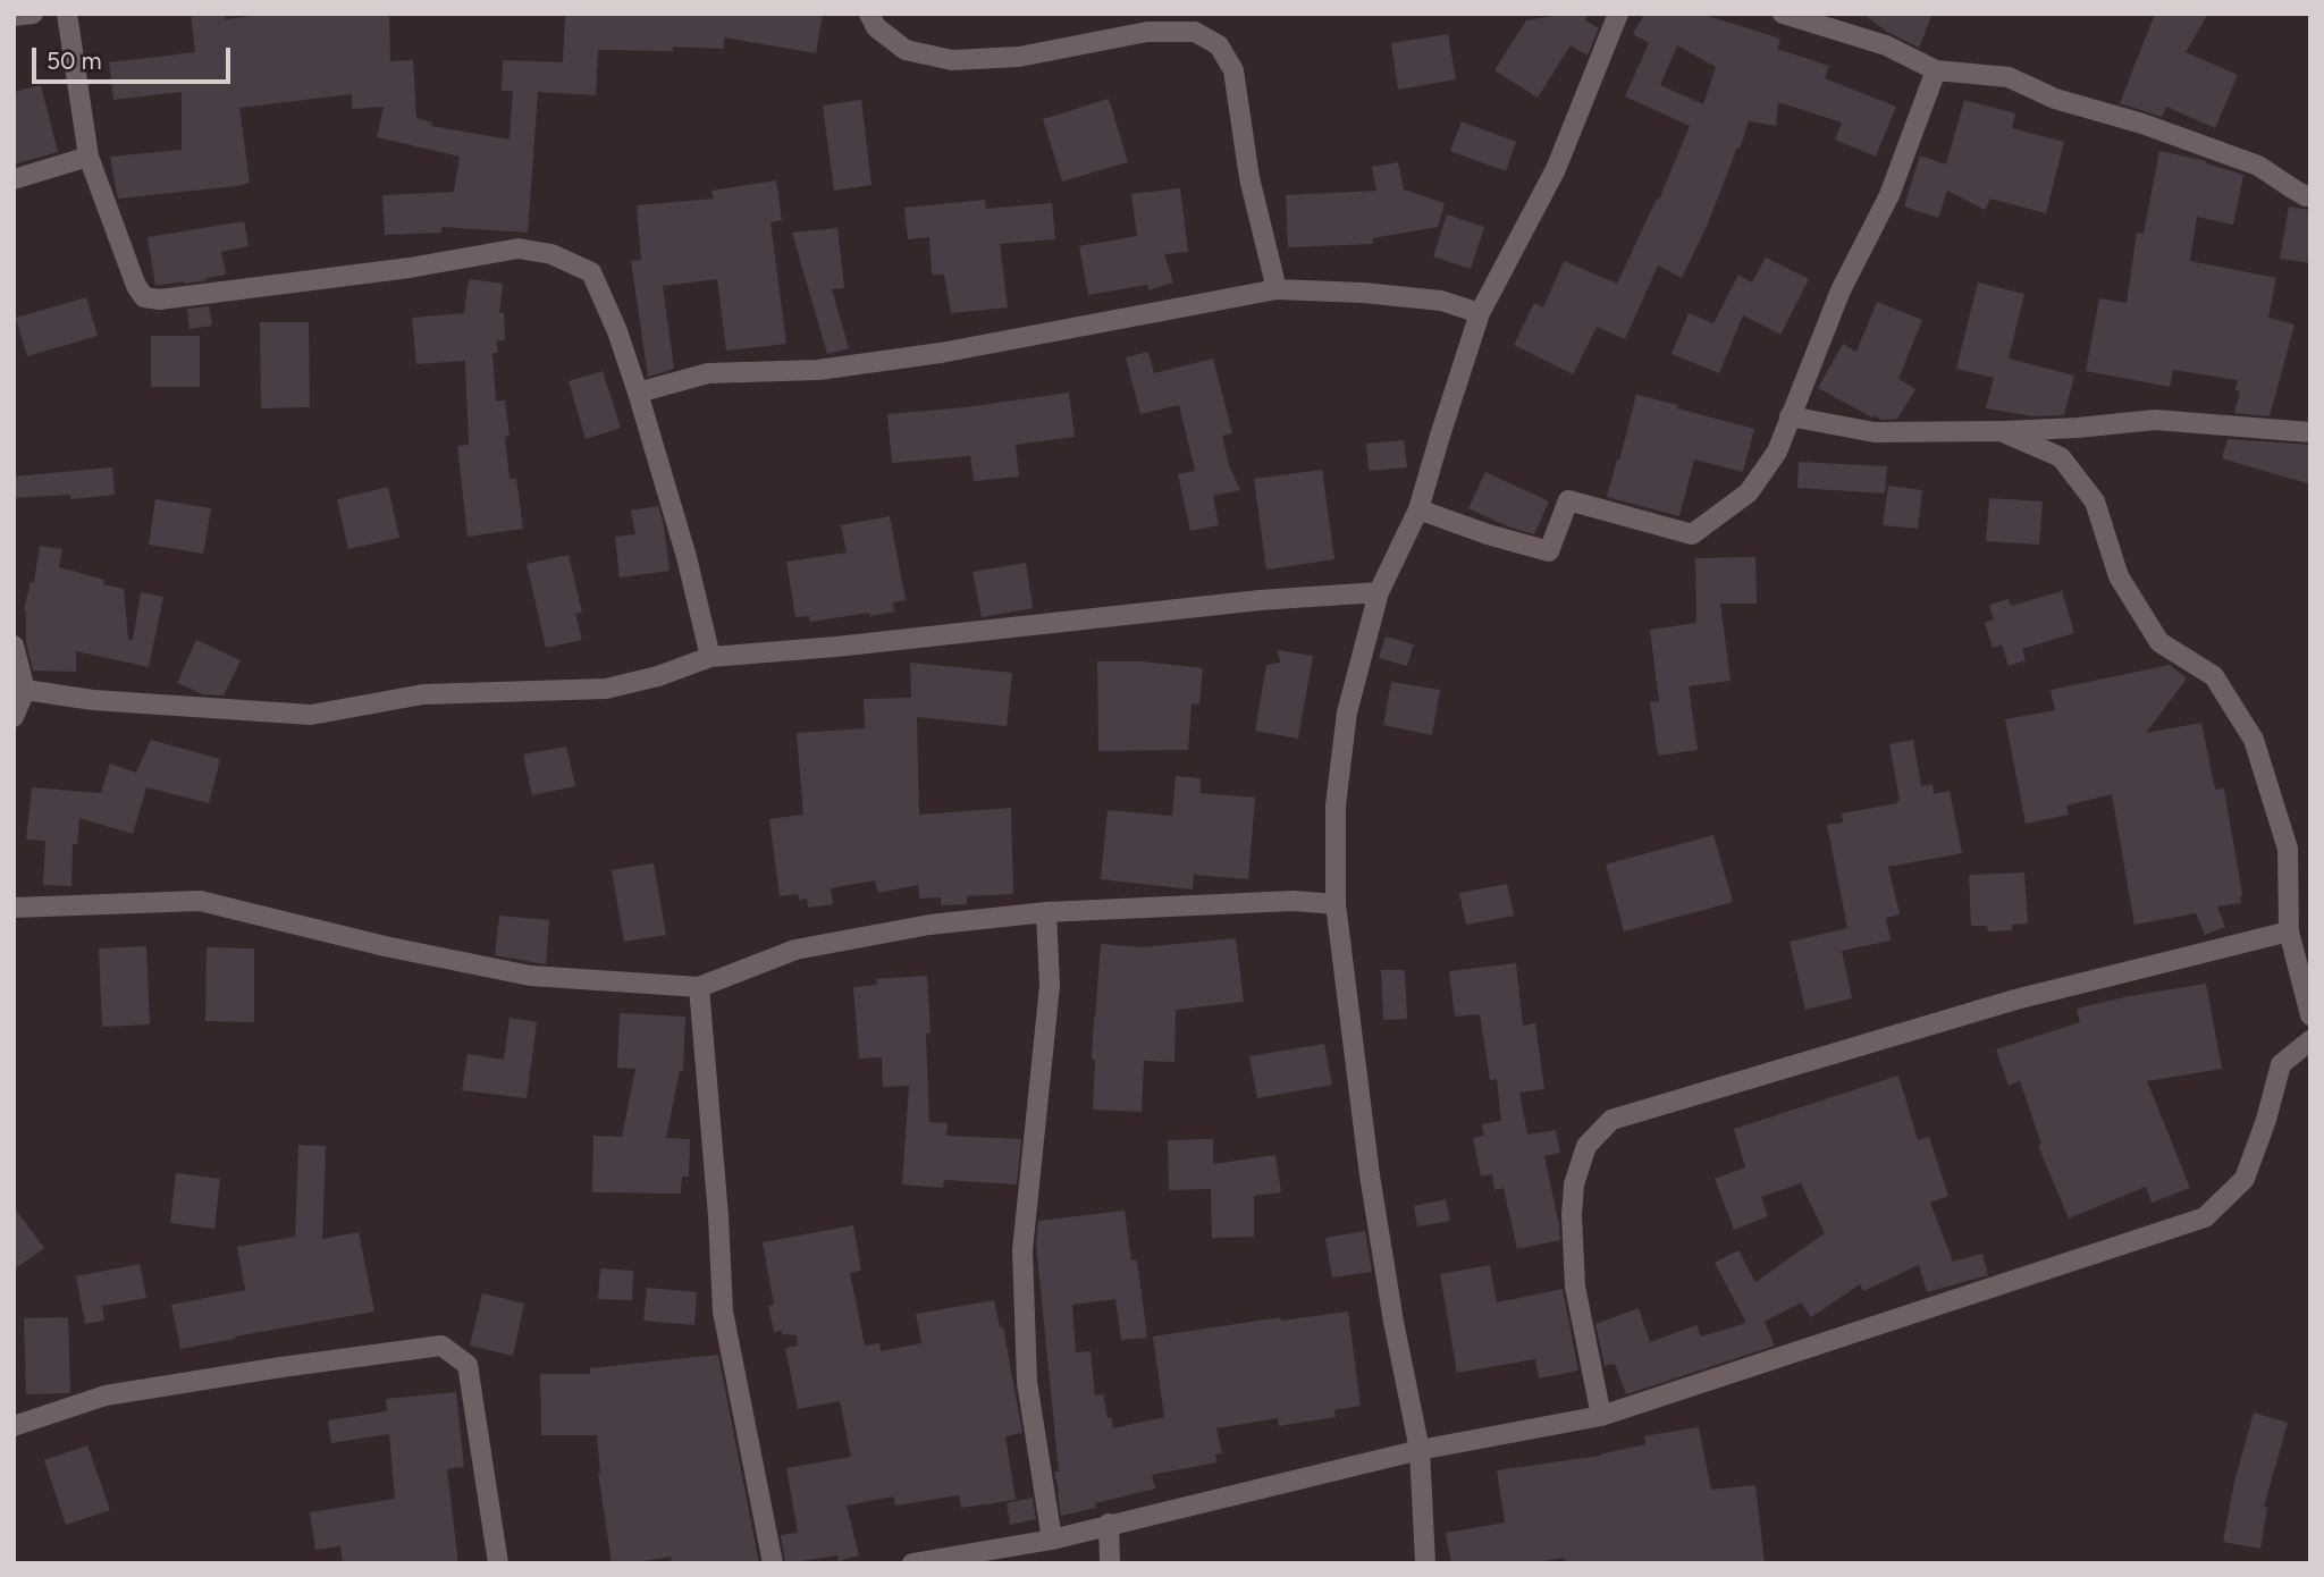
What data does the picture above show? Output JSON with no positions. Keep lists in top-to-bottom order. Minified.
{"scale_bar":"50 m"}
